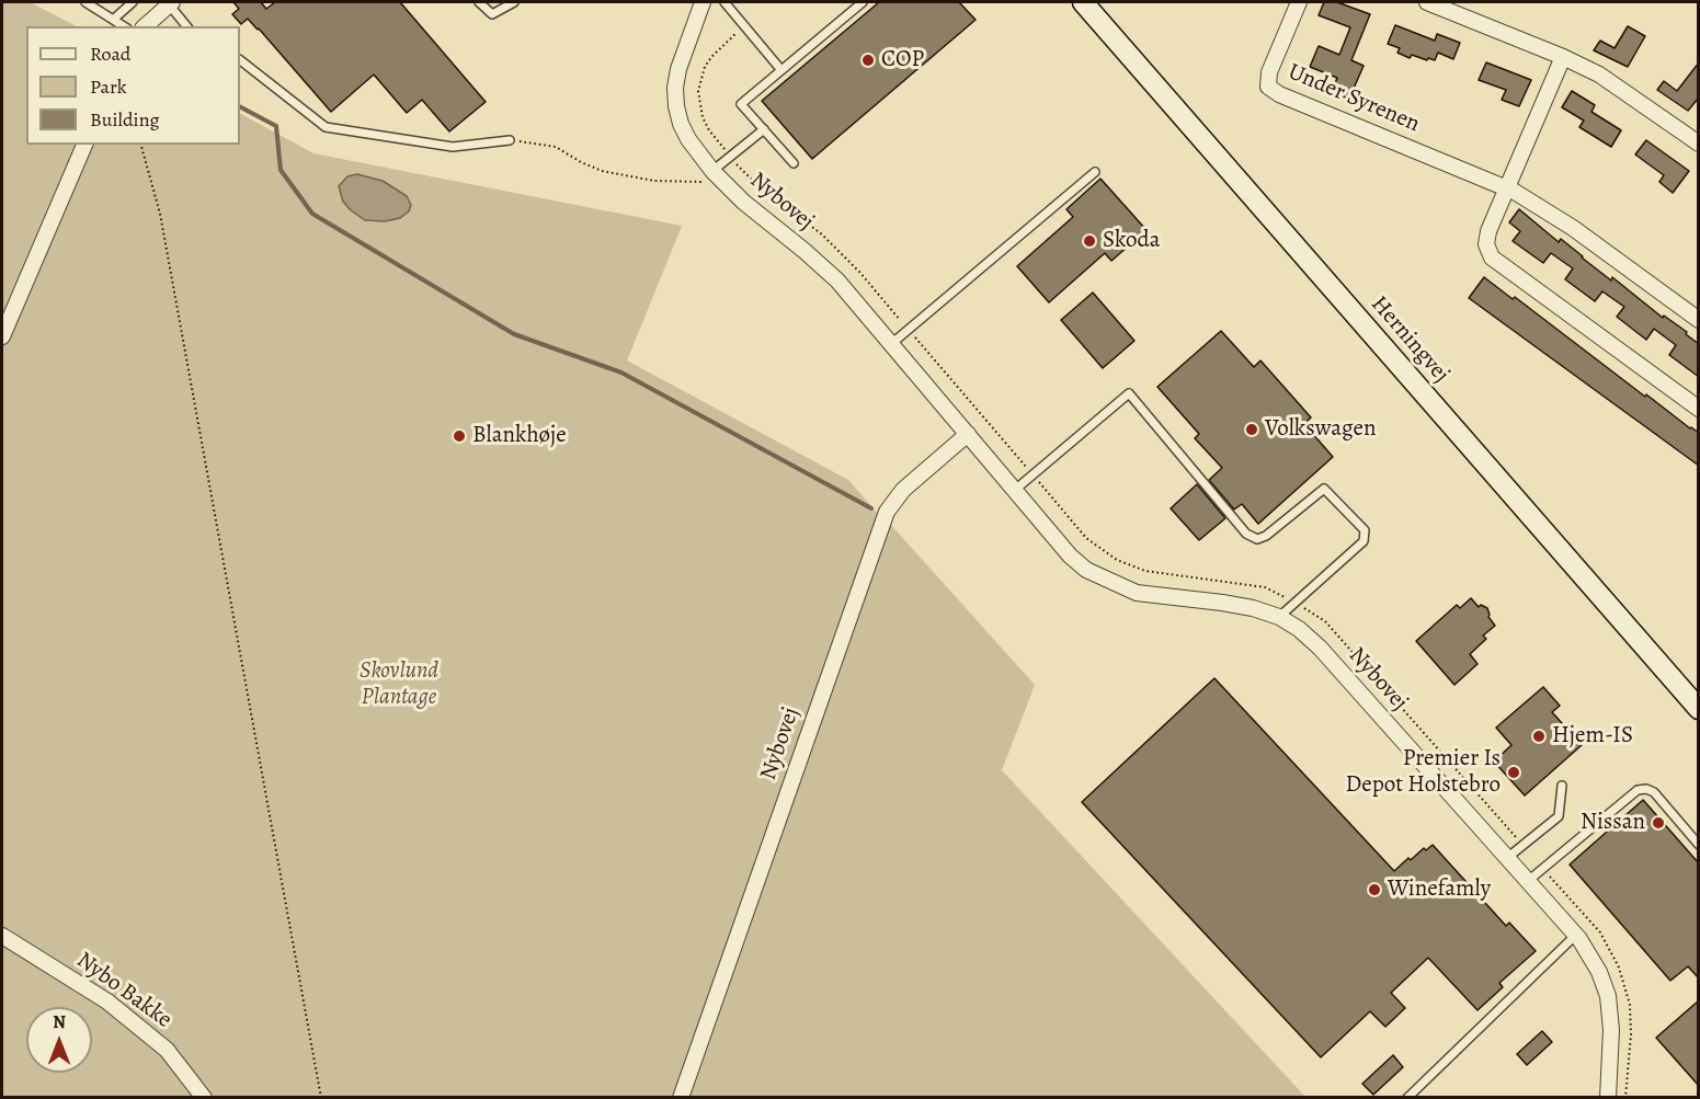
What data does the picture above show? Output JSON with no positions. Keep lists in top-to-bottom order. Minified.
{"streets":{"main road":["Herningvej"],"street":["Under Syrenen","Nybovej","Nybo Bakke"]},"parks":["Skovlund Plantage"],"places":["COP","Skoda","Volkswagen","Blankhøje","Hjem-IS","Premier Is Depot Holstebro","Nissan","Winefamly"],"legend":["Road","Park","Building"],"north":"top"}
